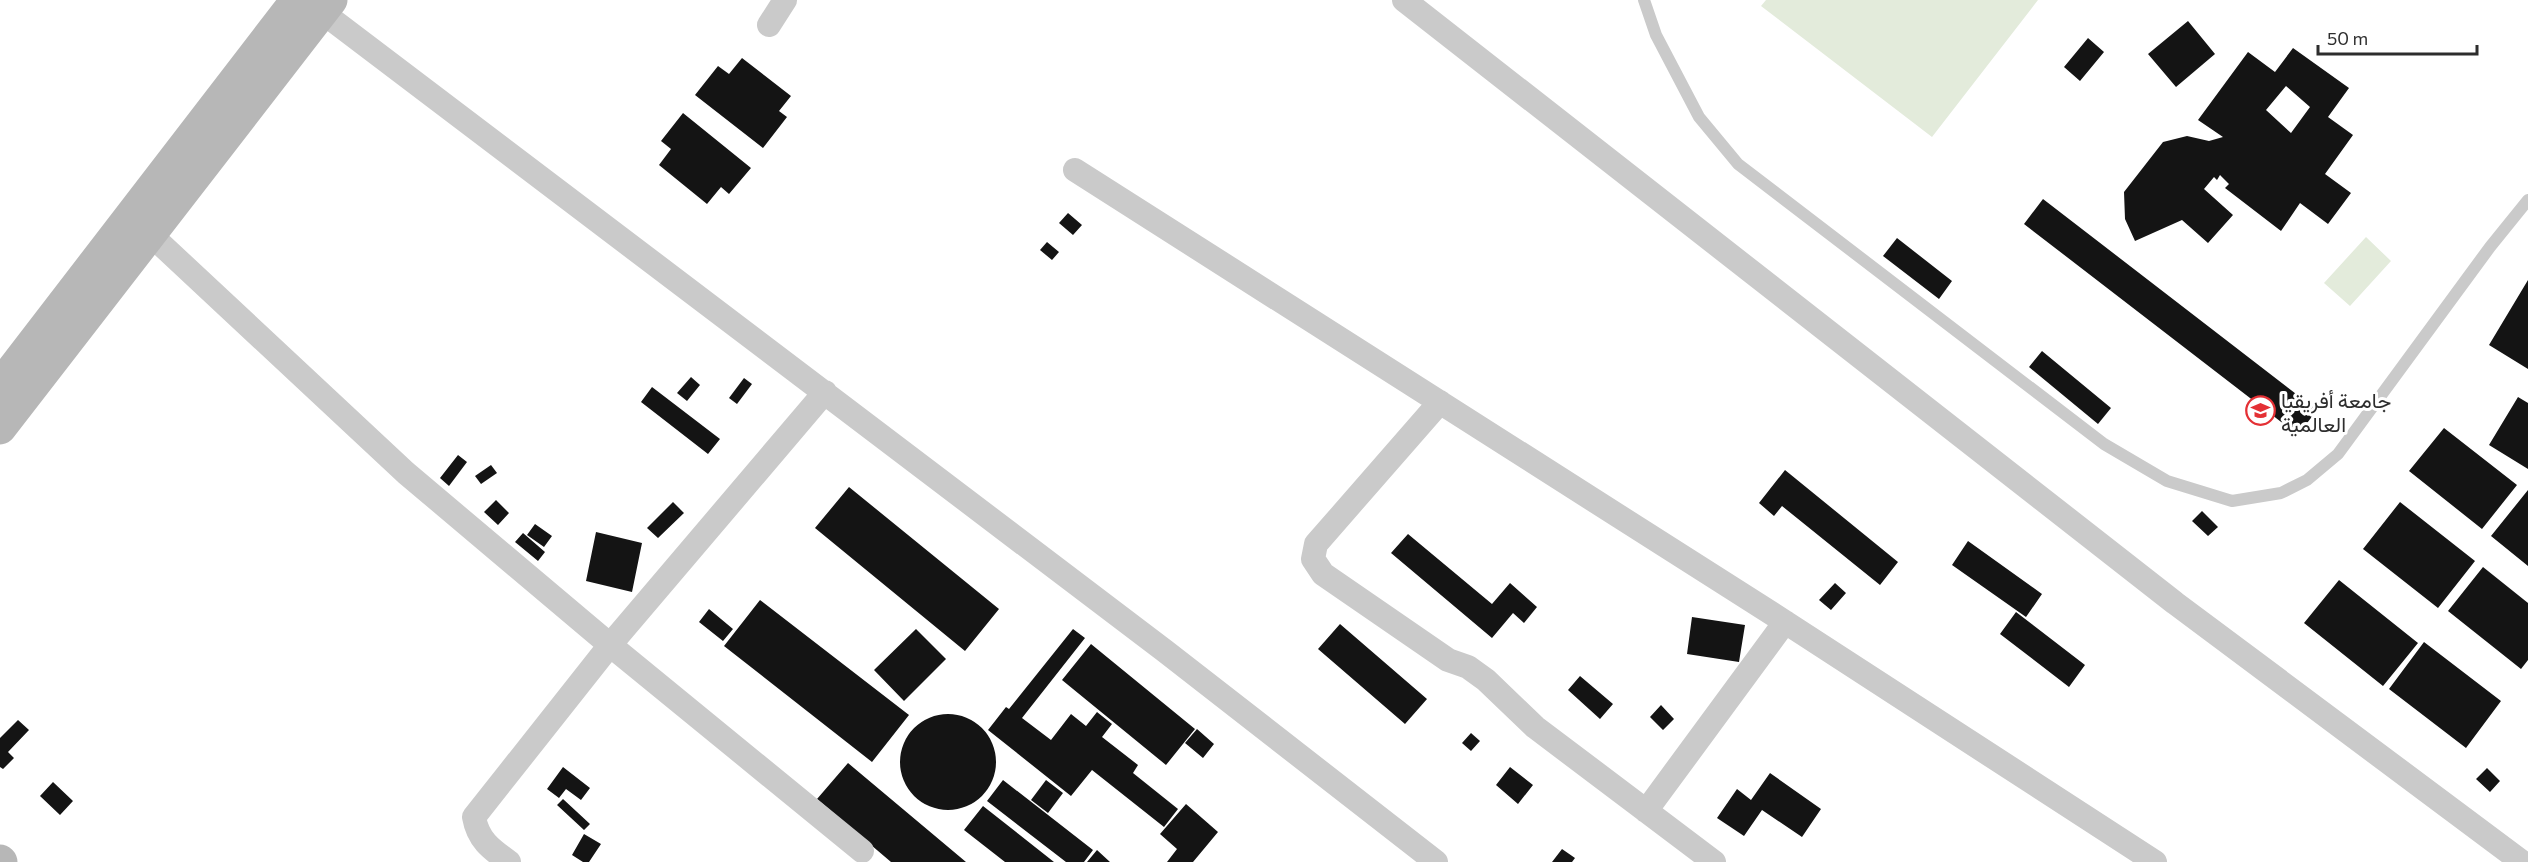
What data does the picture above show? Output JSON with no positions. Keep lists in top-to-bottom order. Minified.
{"places":{"school or university":["جامعة أفريقيا العالمية"]},"scale_bar":"50 m"}
